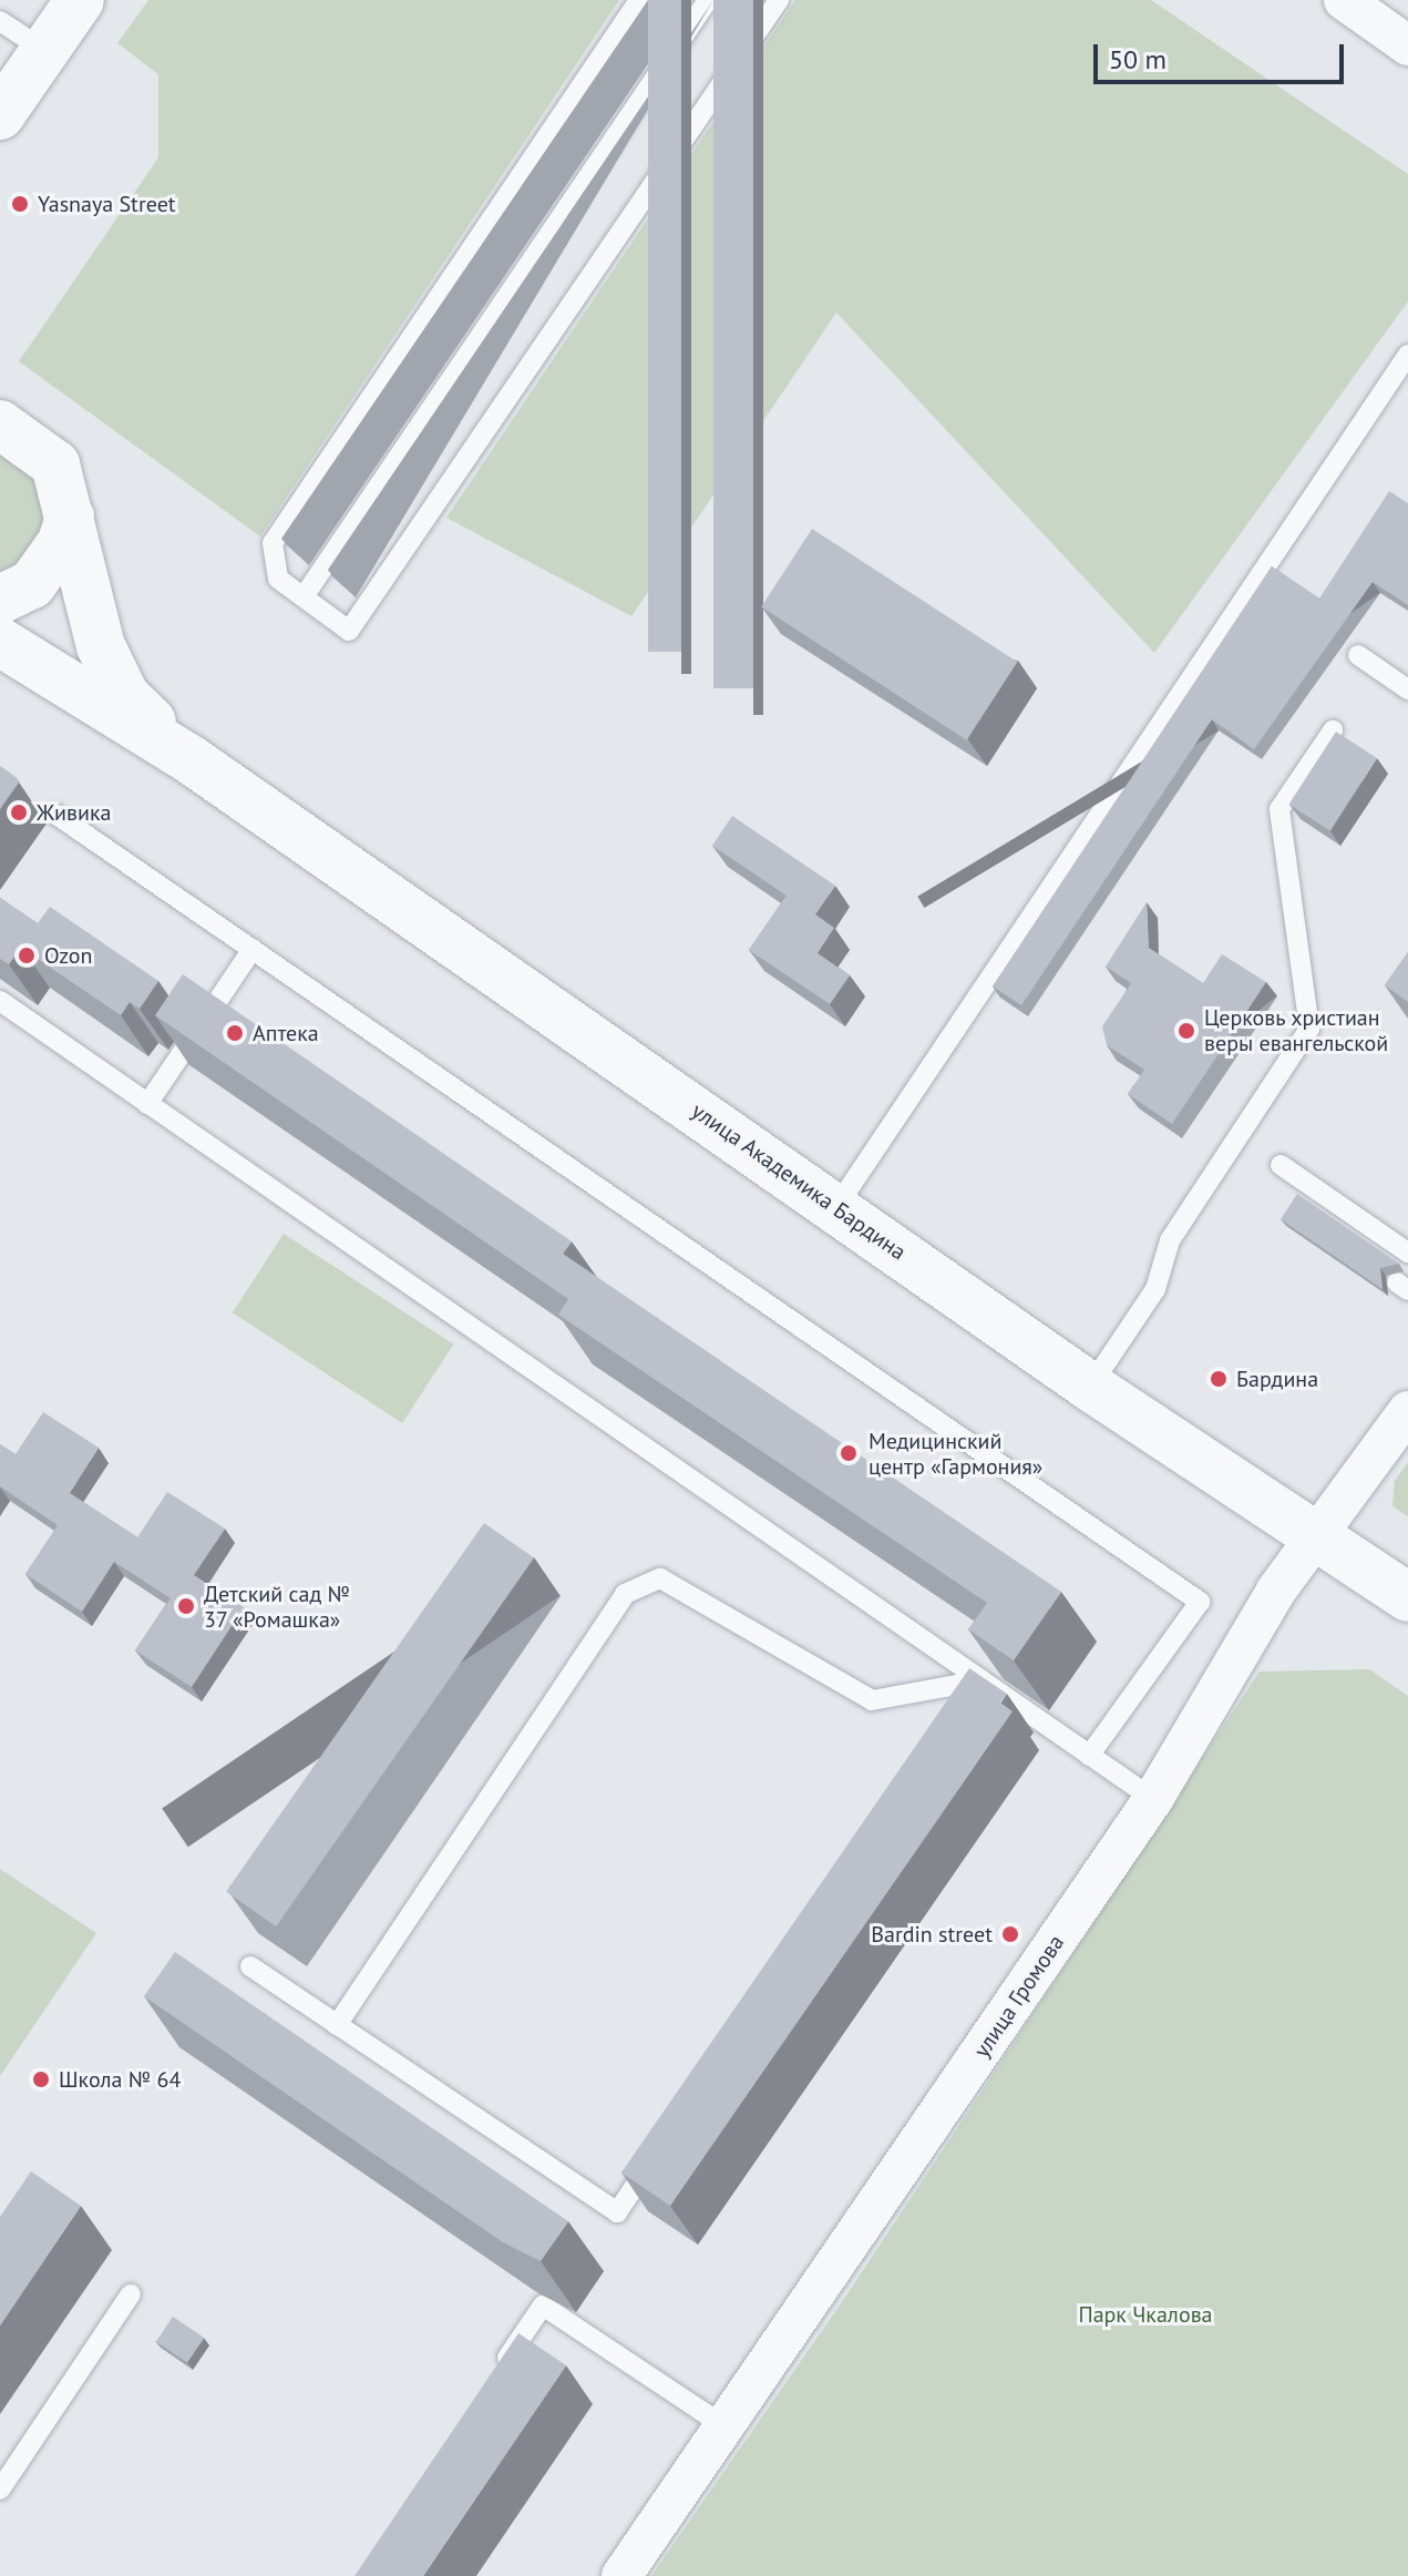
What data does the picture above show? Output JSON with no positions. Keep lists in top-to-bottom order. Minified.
{"streets":{"street":["улица Академика Бардина","улица Громова"]},"crossings":[["улица Академика Бардина","улица Громова"]],"parks":["Парк Чкалова"],"places":["Yasnaya Street","Живика","Ozon","Церковь христиан веры евангельской","Аптека","Бардина","Медицинский центр «Гармония»","Детский сад № 37 «Ромашка»","Bardin street","Школа № 64"],"scale_bar":"50 m"}
